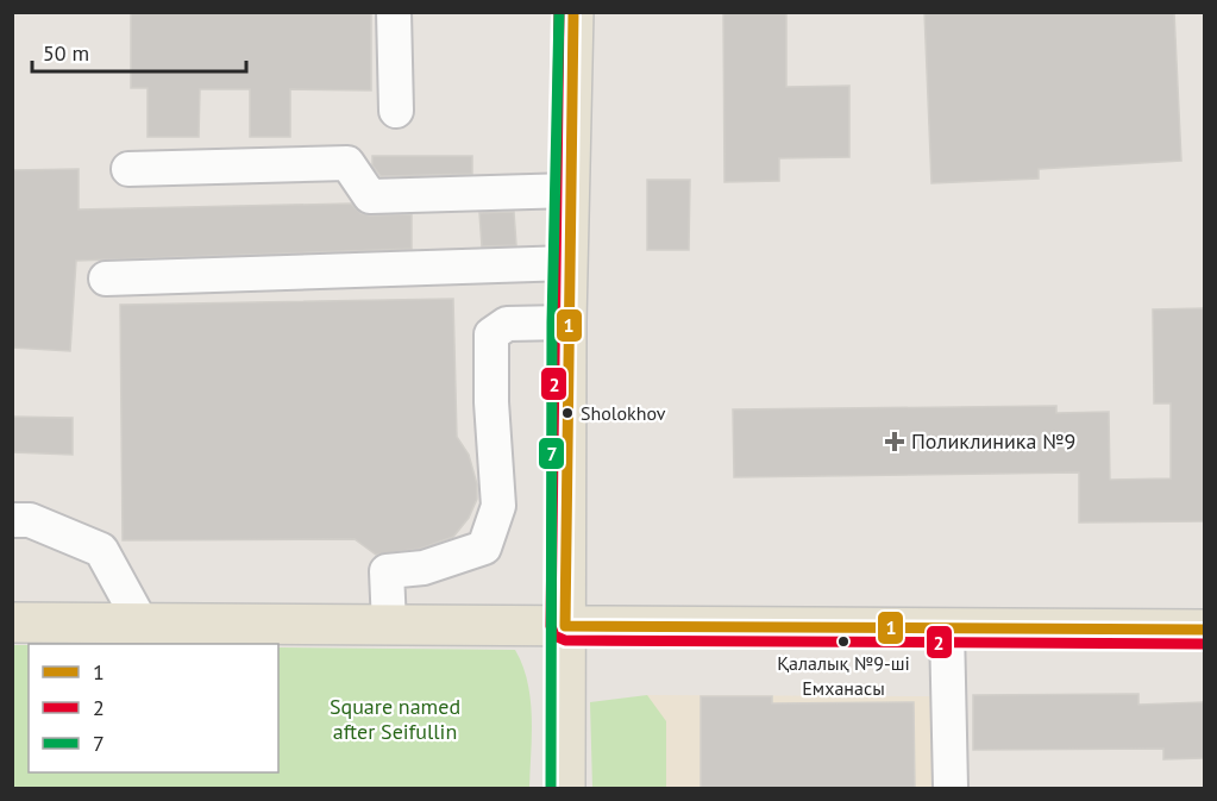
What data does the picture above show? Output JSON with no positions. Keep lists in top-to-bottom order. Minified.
{"parks":["Square named after Seifullin"],"places":{"other":["Sholokhov","Қалалық №9-ші Емханасы"],"health":["Поликлиника №9"]},"lines":["transit line 1","transit line 2","transit line 7"],"legend":["1","2","7"],"scale_bar":"50 m"}
